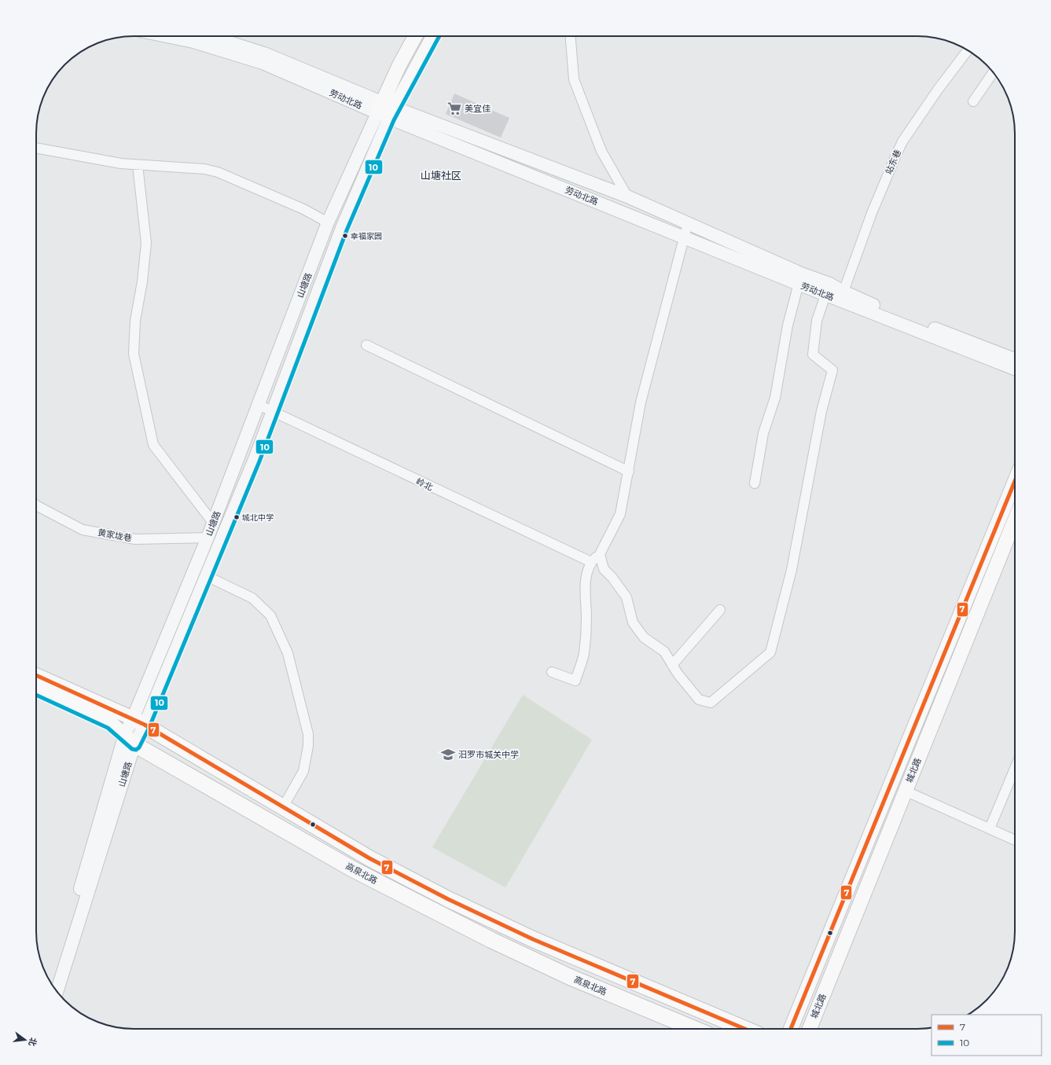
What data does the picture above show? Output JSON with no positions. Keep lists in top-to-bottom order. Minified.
{"streets":{"main road":["山塘路","城北路","高泉北路"],"street":["劳动北路","站东巷","岭北","黄家垅巷"]},"crossings":[["劳动北路","站东巷"],["劳动北路","山塘路"],["山塘路","岭北"],["山塘路","黄家垅巷"],["山塘路","高泉北路"]],"districts":["山塘社区"],"places":{"supermarket":["美宜佳"],"other":["幸福家园","城北中学"],"school or university":["汨罗市城关中学"]},"lines":["transit line 10","transit line 7"],"legend":["7","10"],"north":"right"}
